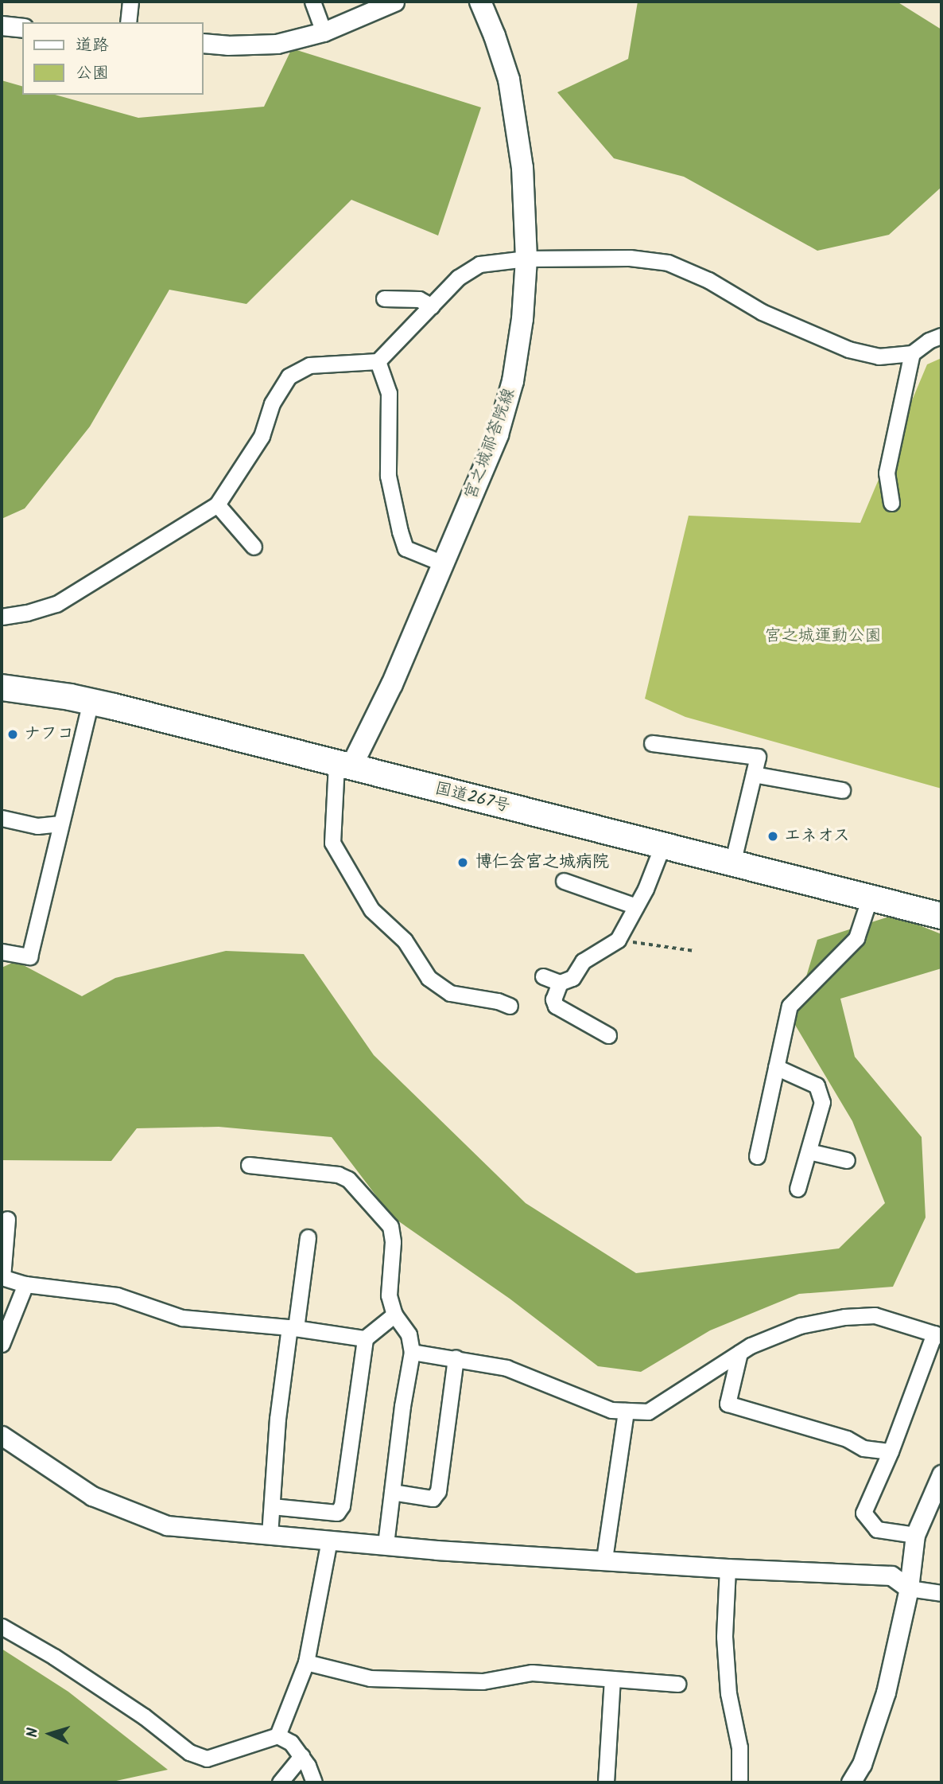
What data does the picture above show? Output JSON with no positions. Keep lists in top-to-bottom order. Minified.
{"streets":{"highway":["国道267号"],"main road":["宮之城祁答院線"]},"crossings":[["宮之城祁答院線","国道267号"]],"parks":["宮之城運動公園"],"places":["ナフコ","エネオス","博仁会宮之城病院"],"legend":["道路","公園"],"north":"left"}
